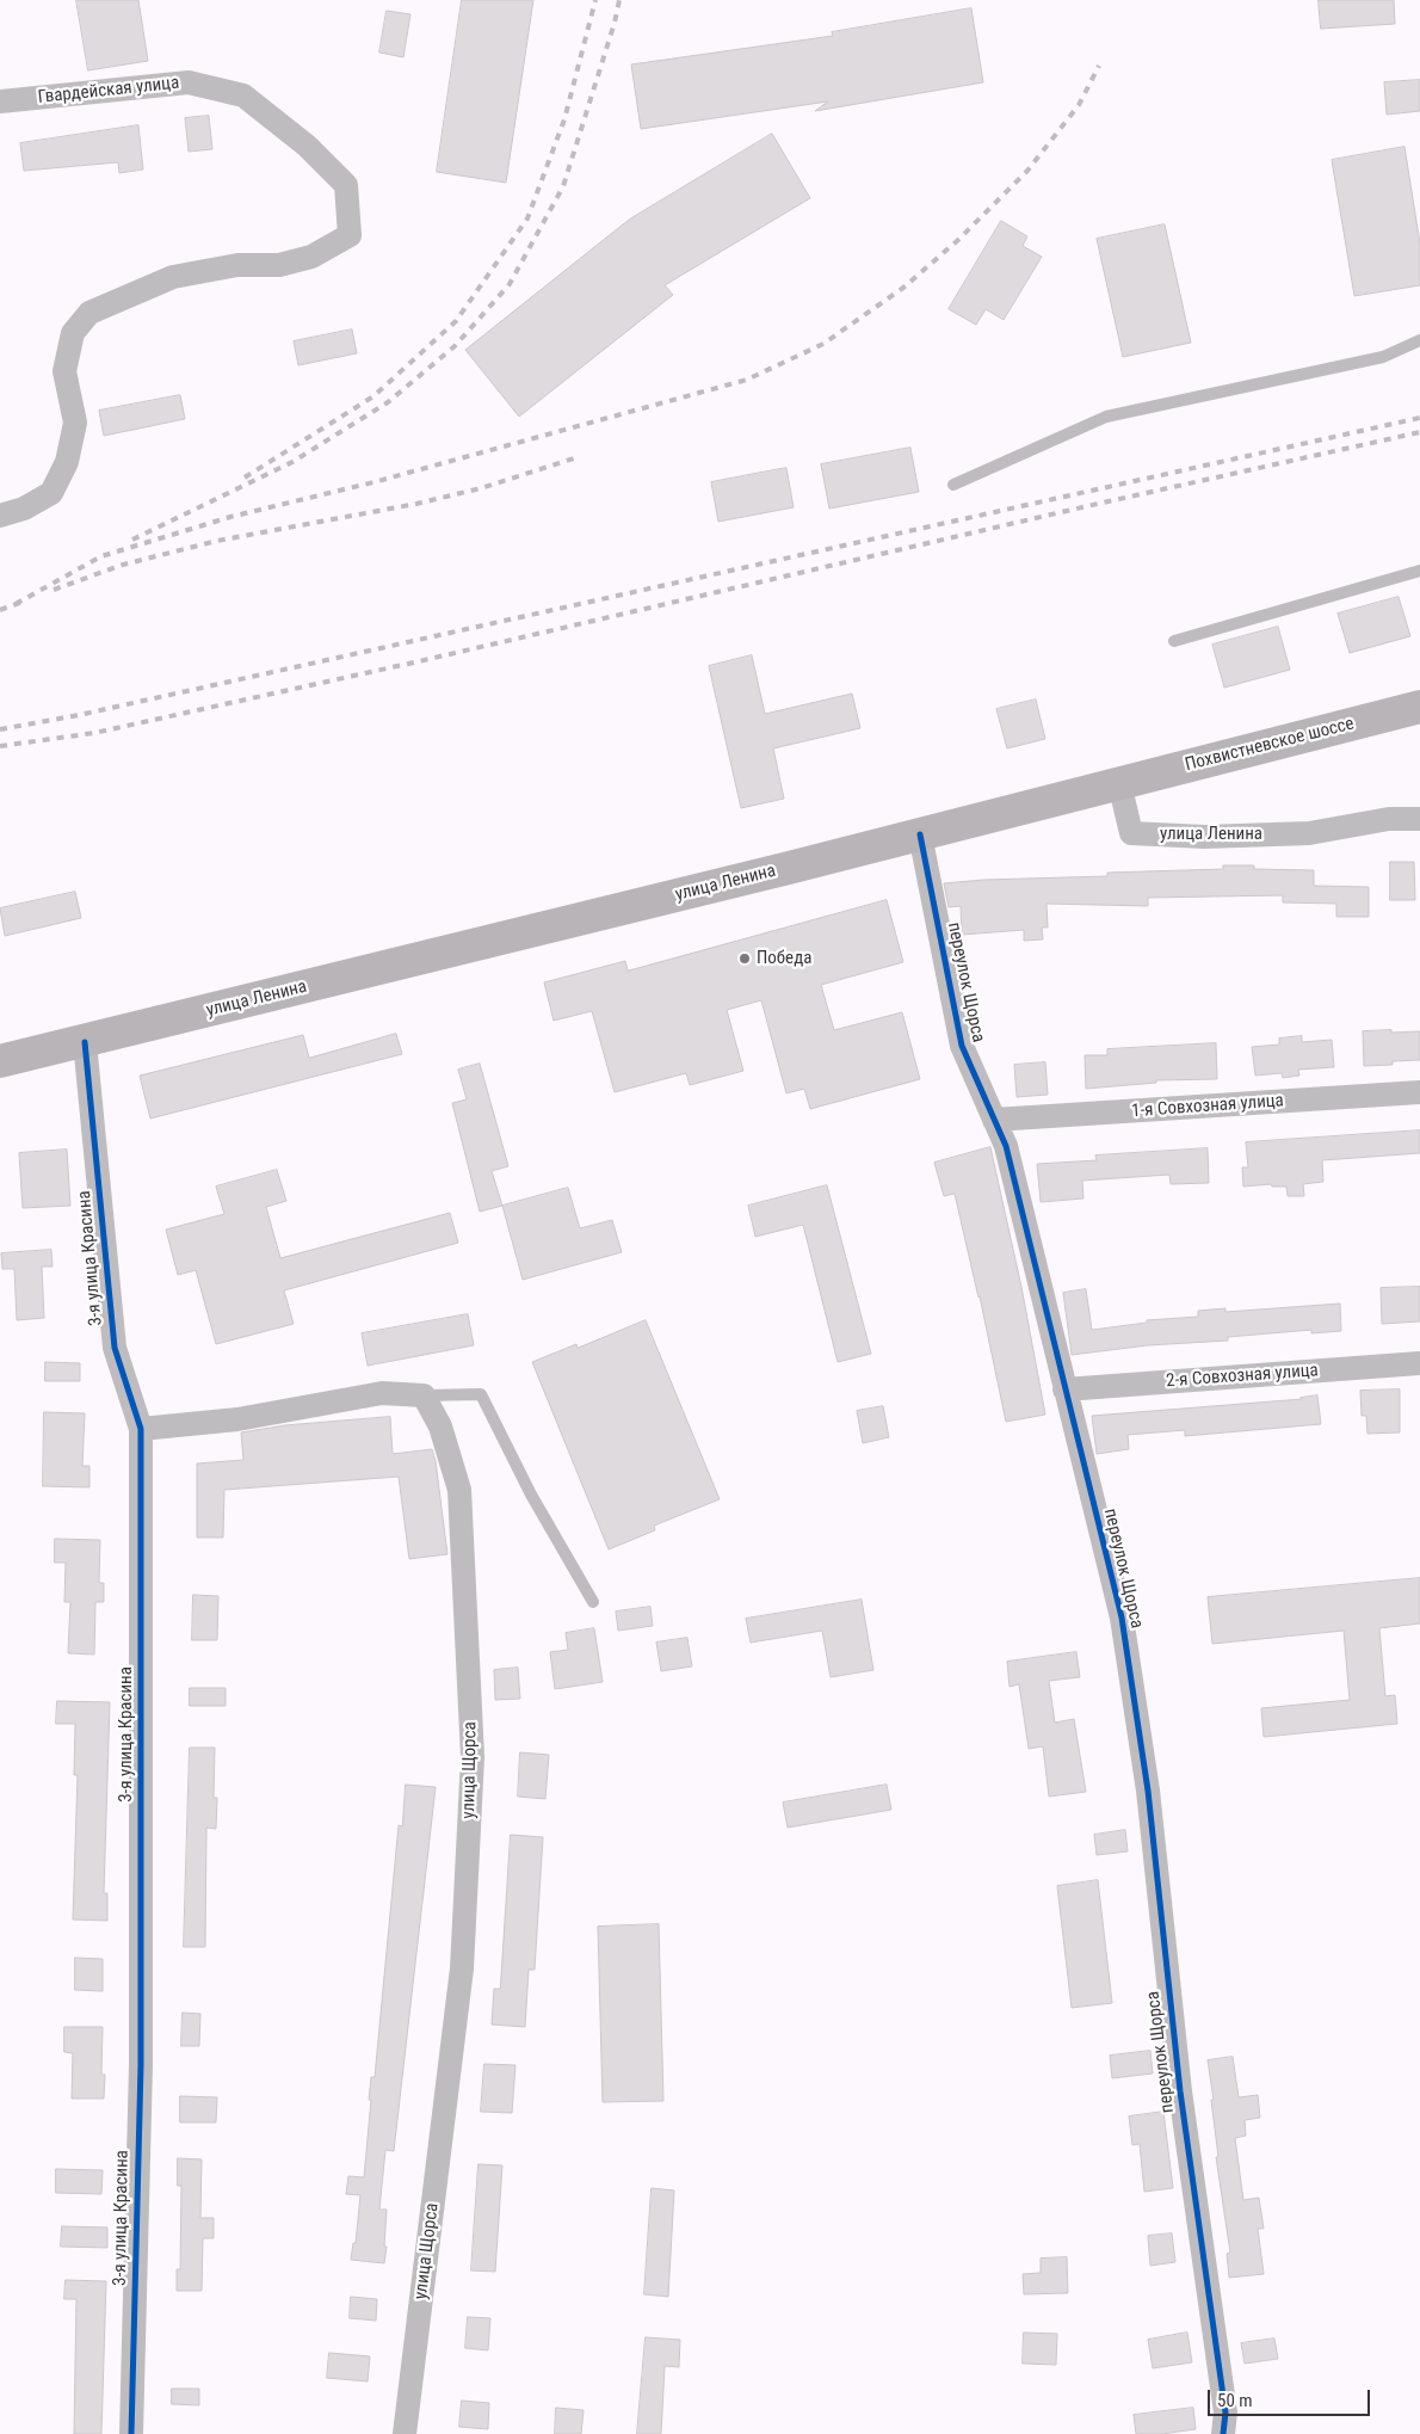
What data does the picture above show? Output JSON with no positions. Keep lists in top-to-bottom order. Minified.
{"streets":{"main road":["Похвистневское шоссе","улица Ленина"],"street":["Гвардейская улица","переулок Щорса","1-я Совхозная улица","3-я улица Красина","2-я Совхозная улица","улица Щорса"]},"crossings":[["Похвистневское шоссе","улица Ленина"],["улица Ленина","переулок Щорса"],["улица Ленина","3-я улица Красина"],["переулок Щорса","1-я Совхозная улица"],["переулок Щорса","2-я Совхозная улица"]],"places":["Победа"],"scale_bar":"50 m"}
